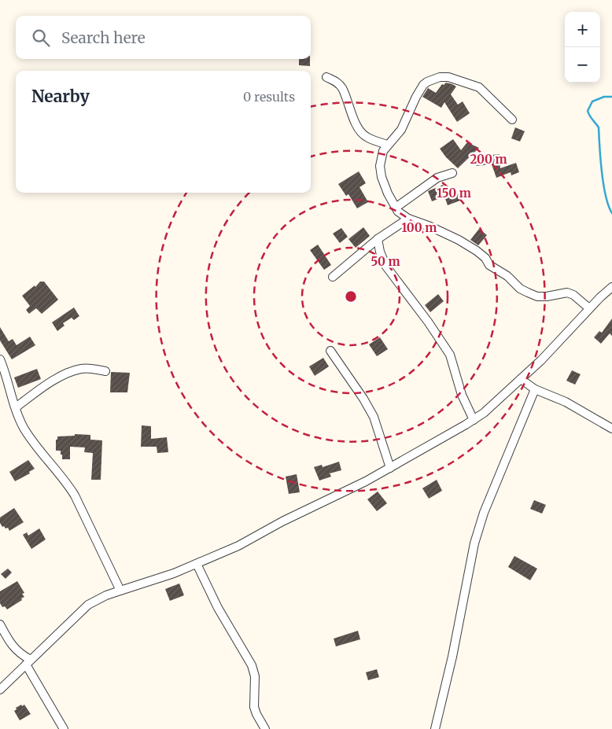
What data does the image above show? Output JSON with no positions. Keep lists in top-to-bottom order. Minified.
{"page":{"map_buttons":["+","−"],"search":"Search here","heading":["Nearby","0 results"]},"rings":["200 m","150 m","100 m","50 m"]}
